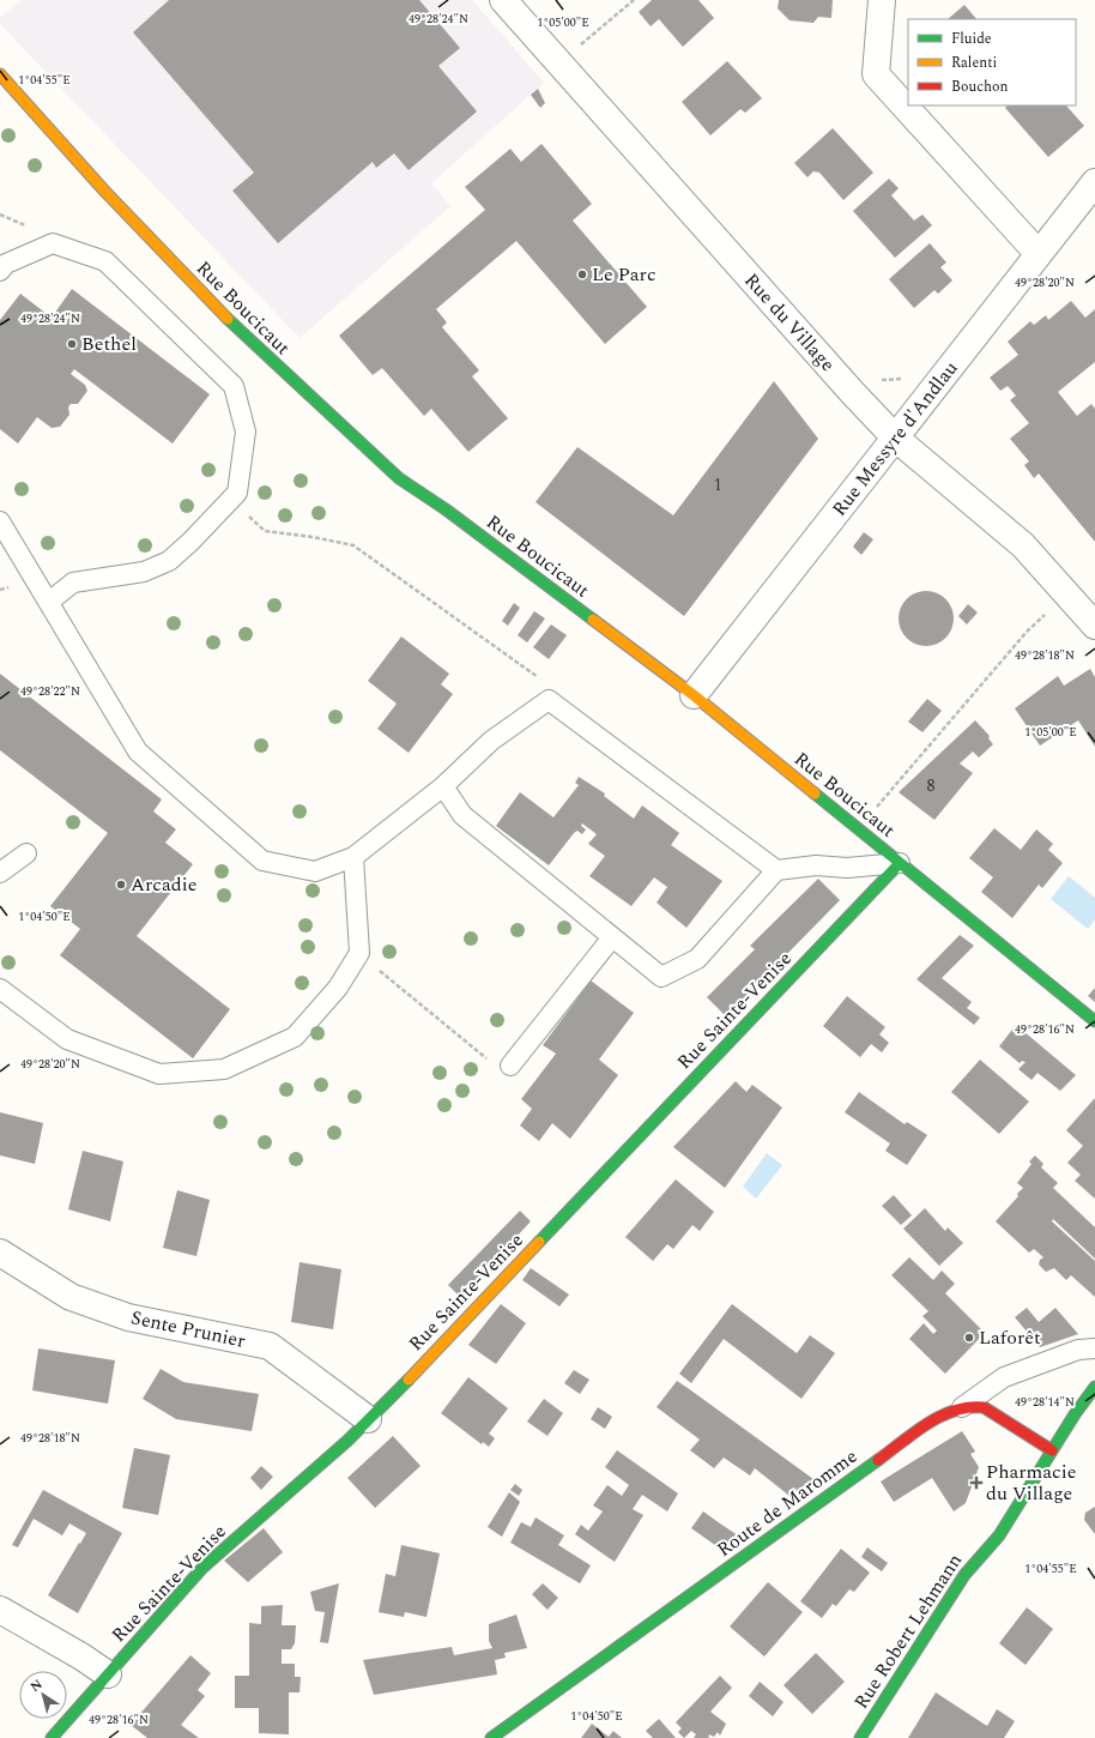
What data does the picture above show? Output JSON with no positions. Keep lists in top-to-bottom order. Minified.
{"streets":{"street":["Rue Boucicaut","Rue du Village","Rue Messyre d'Andlau","Rue Sainte-Venise","Sente Prunier","Route de Maromme","Rue Robert Lehmann"]},"crossings":[["Rue Boucicaut","Rue Messyre d'Andlau"],["Rue Boucicaut","Rue Sainte-Venise"],["Rue du Village","Rue Messyre d'Andlau"],["Rue Sainte-Venise","Sente Prunier"]],"places":{"other":["Le Parc","Bethel","Arcadie","Laforêt"],"health":["Pharmacie du Village"]},"house_numbers":["1","8"],"legend":["Fluide","Ralenti","Bouchon"],"north":"top left","coordinates":["49°28'24\"N","1°05'00\"E","1°04'55\"E","49°28'20\"N","49°28'18\"N","49°28'22\"N","1°04'50\"E","49°28'16\"N","49°28'14\"N"]}
